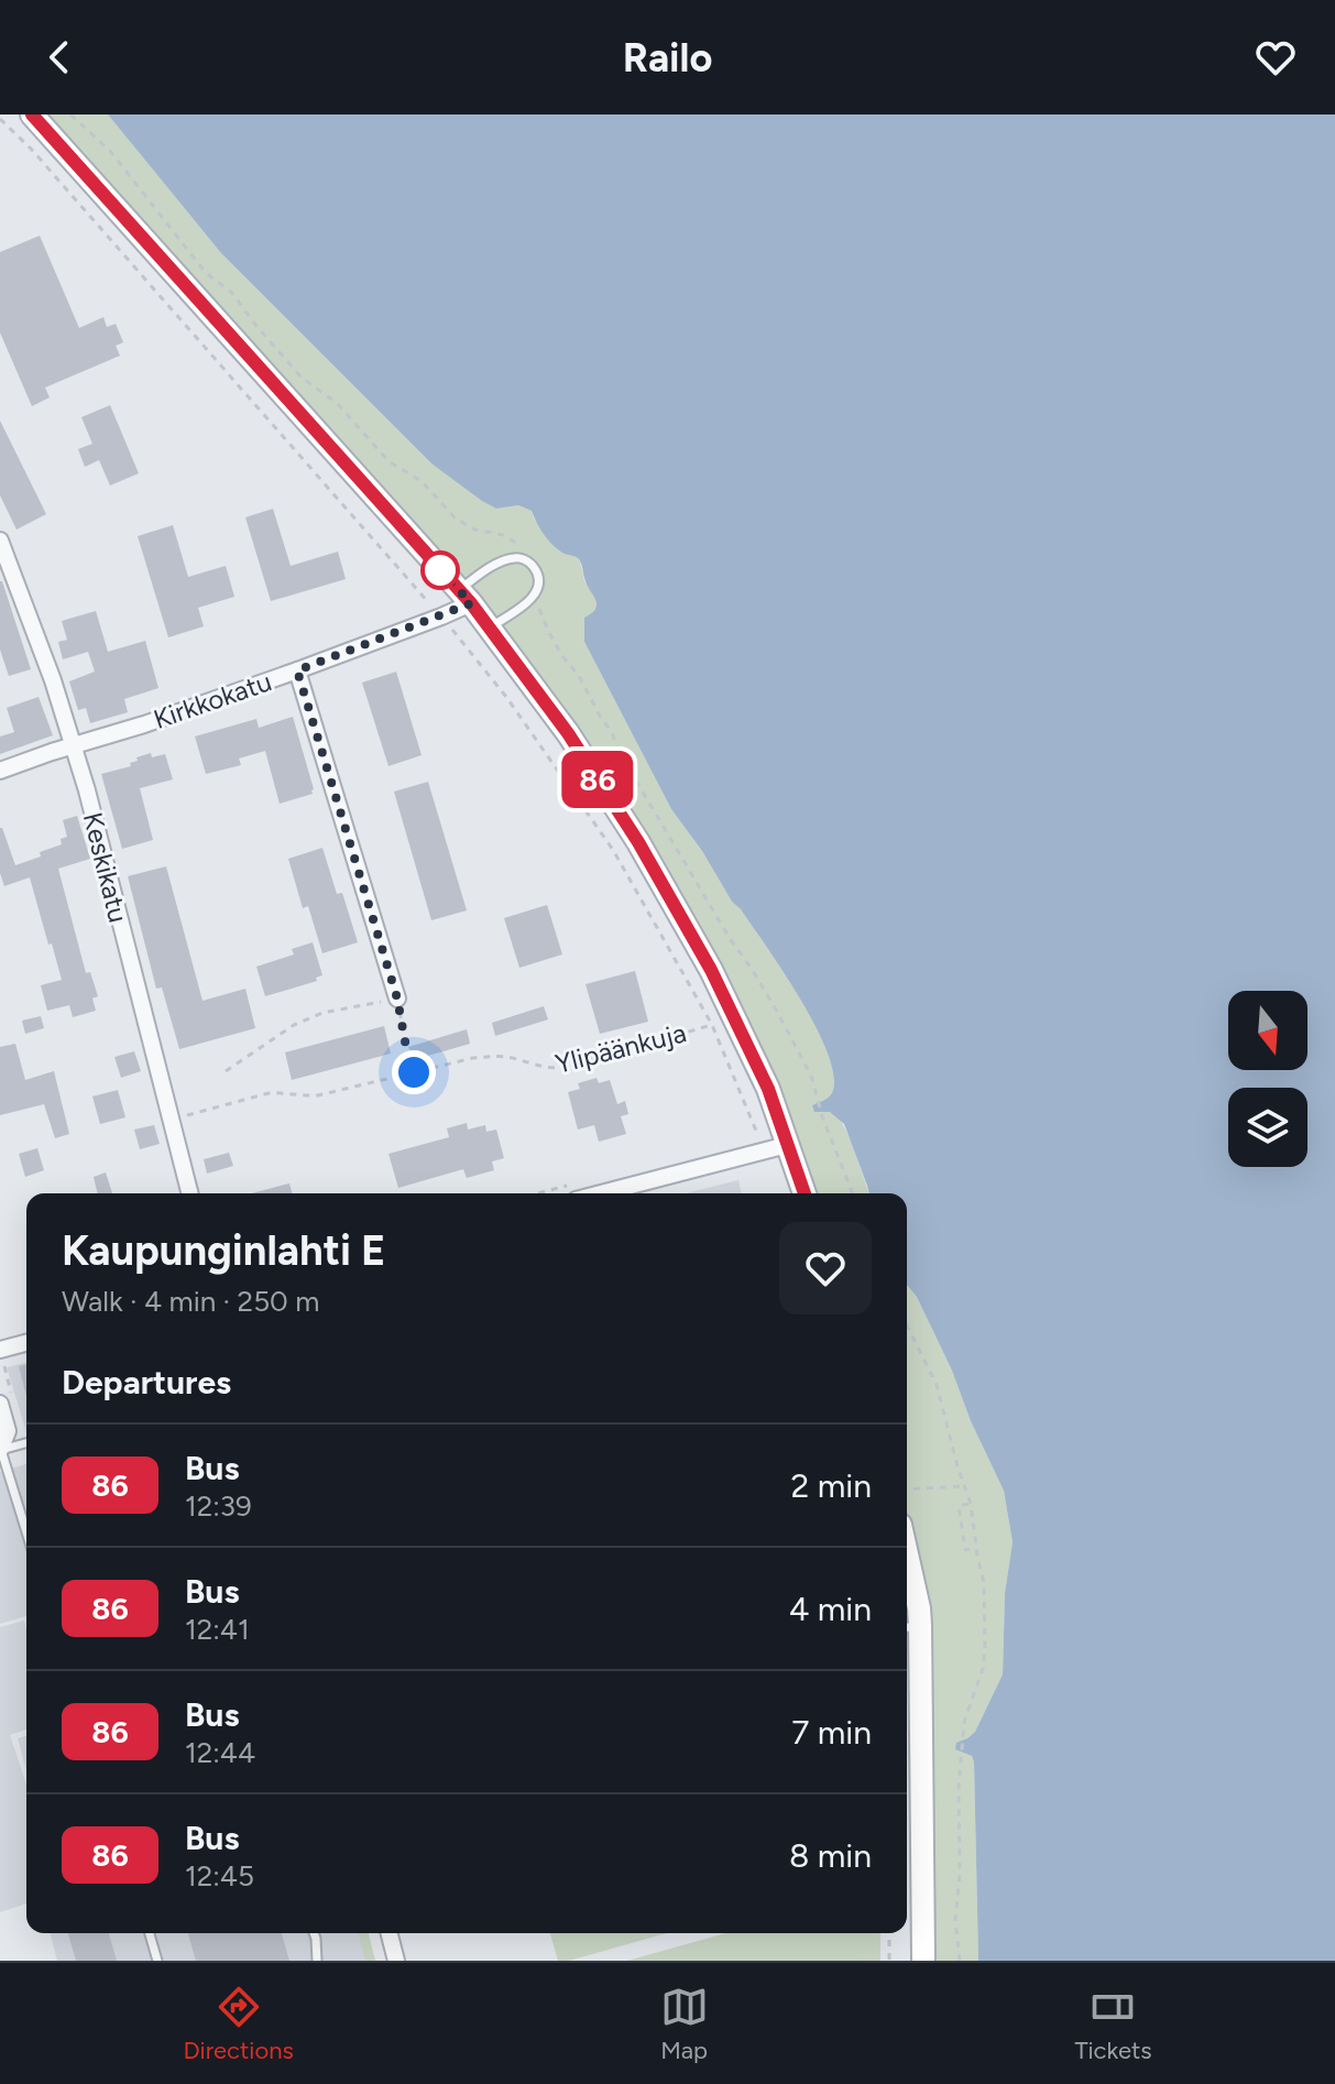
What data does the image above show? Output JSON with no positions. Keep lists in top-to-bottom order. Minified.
{"streets":{"street":["Kirkkokatu","Keskikatu"],"path":["Ylipäänkuja"]},"crossings":[["Kirkkokatu","Keskikatu"],["Keskikatu","Ylipäänkuja"]],"lines":["bus line 86"],"north":"bottom","page":{"header":"Railo","on_map":"86","heading":[["Kaupunginlahti E","Walk · 4 min · 250 m"],"Departures"],"list":[{"mark":"86","name":"Bus","note":"12:39","value":"2 min"},{"mark":"86","name":"Bus","note":"12:41","value":"4 min"},{"mark":"86","name":"Bus","note":"12:44","value":"7 min"},{"mark":"86","name":"Bus","note":"12:45","value":"8 min"}],"tabs":["Directions","Map","Tickets"]}}
